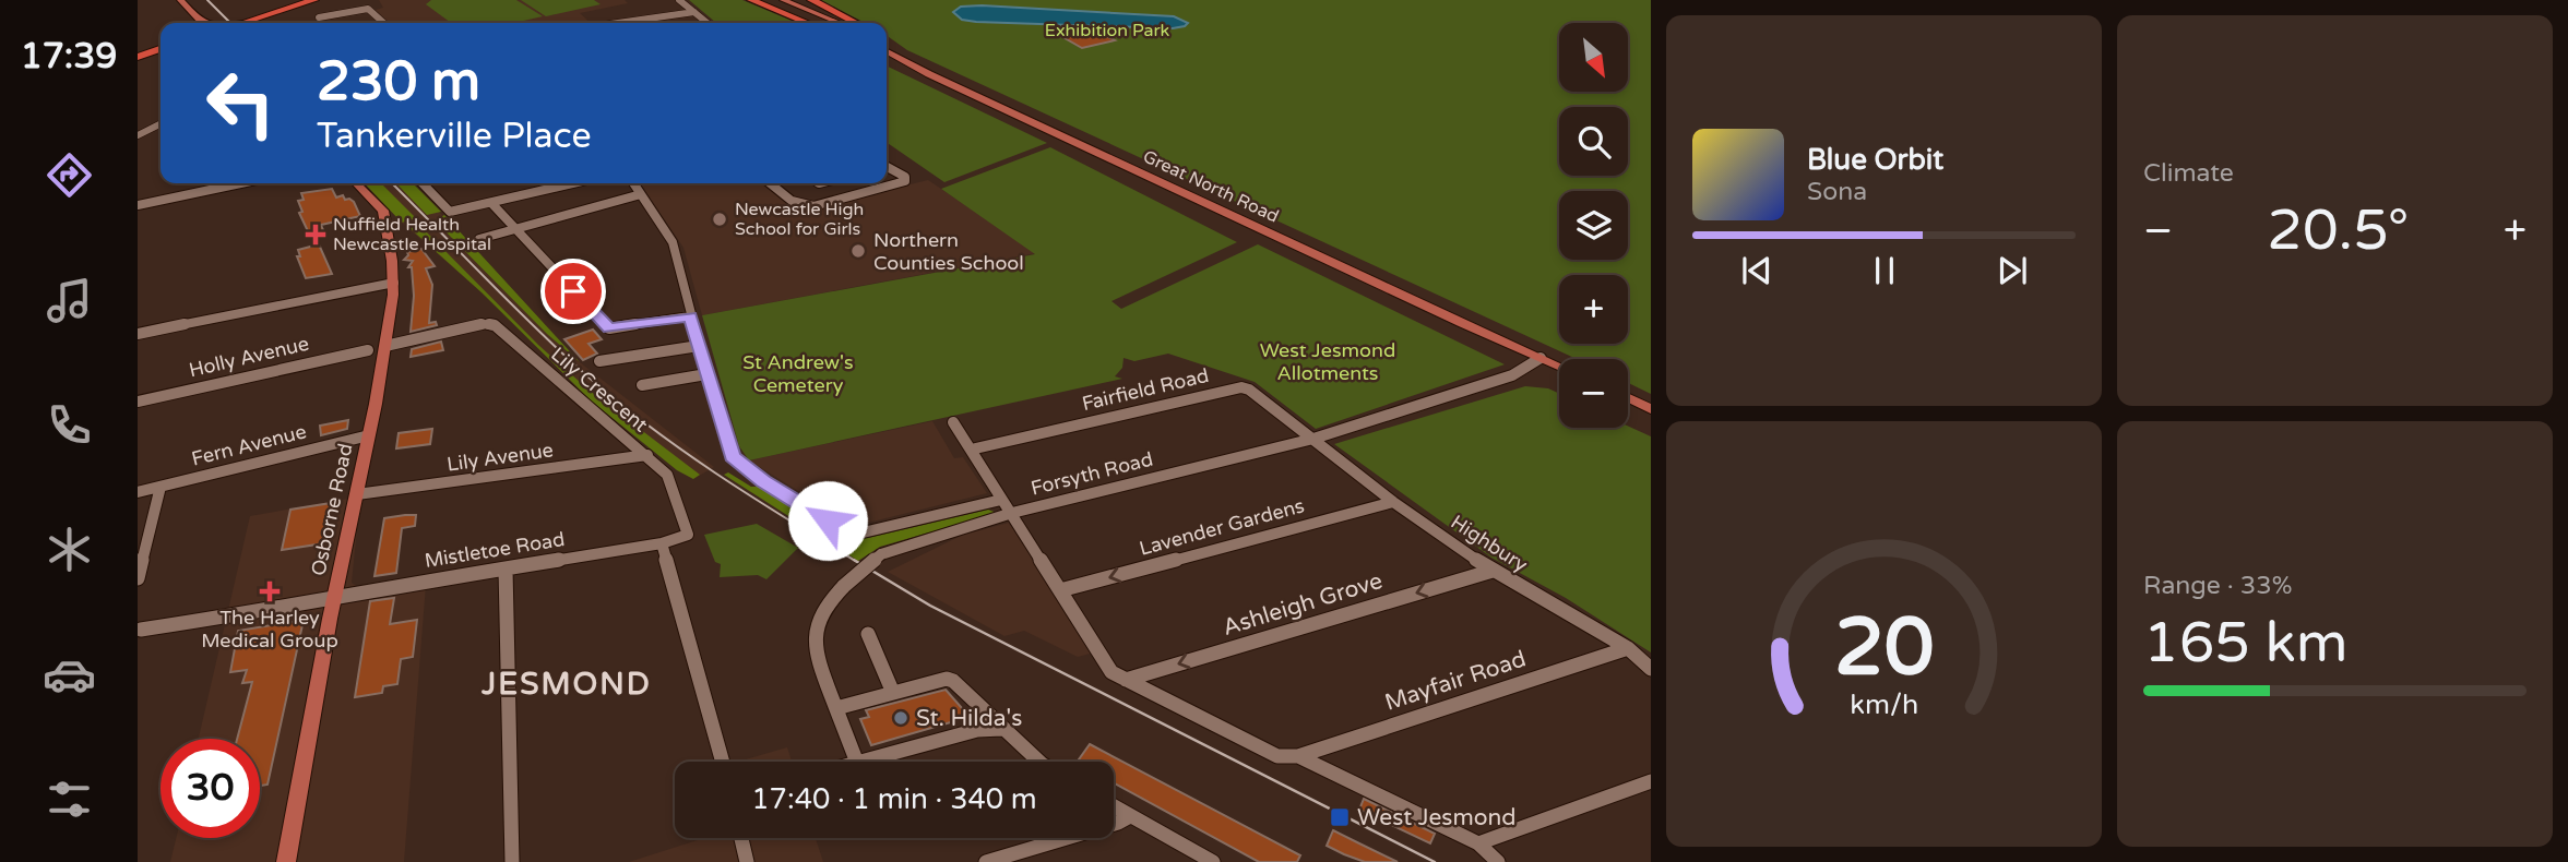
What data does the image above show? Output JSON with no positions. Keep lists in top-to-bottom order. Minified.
{"streets":{"main road":["Great North Road","Osborne Road"],"street":["Holly Avenue","Lily Crescent","Fairfield Road","Fern Avenue","Lily Avenue","Forsyth Road","Lavender Gardens","Highbury","Mistletoe Road","Ashleigh Grove","Mayfair Road"]},"crossings":[["Great North Road","Forsyth Road"],["Lily Crescent","Lily Avenue"],["Lily Crescent","Osborne Road"],["Lily Crescent","Mistletoe Road"],["Fairfield Road","Forsyth Road"],["Fairfield Road","Highbury"],["Fern Avenue","Osborne Road"],["Lily Avenue","Osborne Road"],["Forsyth Road","Highbury"],["Osborne Road","Mistletoe Road"],["Lavender Gardens","Highbury"],["Highbury","Ashleigh Grove"],["Highbury","Mayfair Road"]],"one_way":["Lavender Gardens","Ashleigh Grove"],"districts":["JESMOND"],"parks":["Exhibition Park","West Jesmond Allotments","St Andrew's Cemetery"],"places":{"other":["Newcastle High School for Girls","Northern Counties School","St. Hilda's"],"health":["Nuffield Health Newcastle Hospital","The Harley Medical Group"],"transit":["West Jesmond"]},"north":"bottom right","page":{"tabs":"17:39","tile":["Climate",["Range · 33%","165 km"]],"map_buttons":["+","−"],"turn":["230 m","Tankerville Place"],"song":["Blue Orbit","Sona"],"heat":["−","20.5°","+"],"limit":"30","trip":"17:40 · 1 min · 340 m","gauge":["20","km/h"]}}
